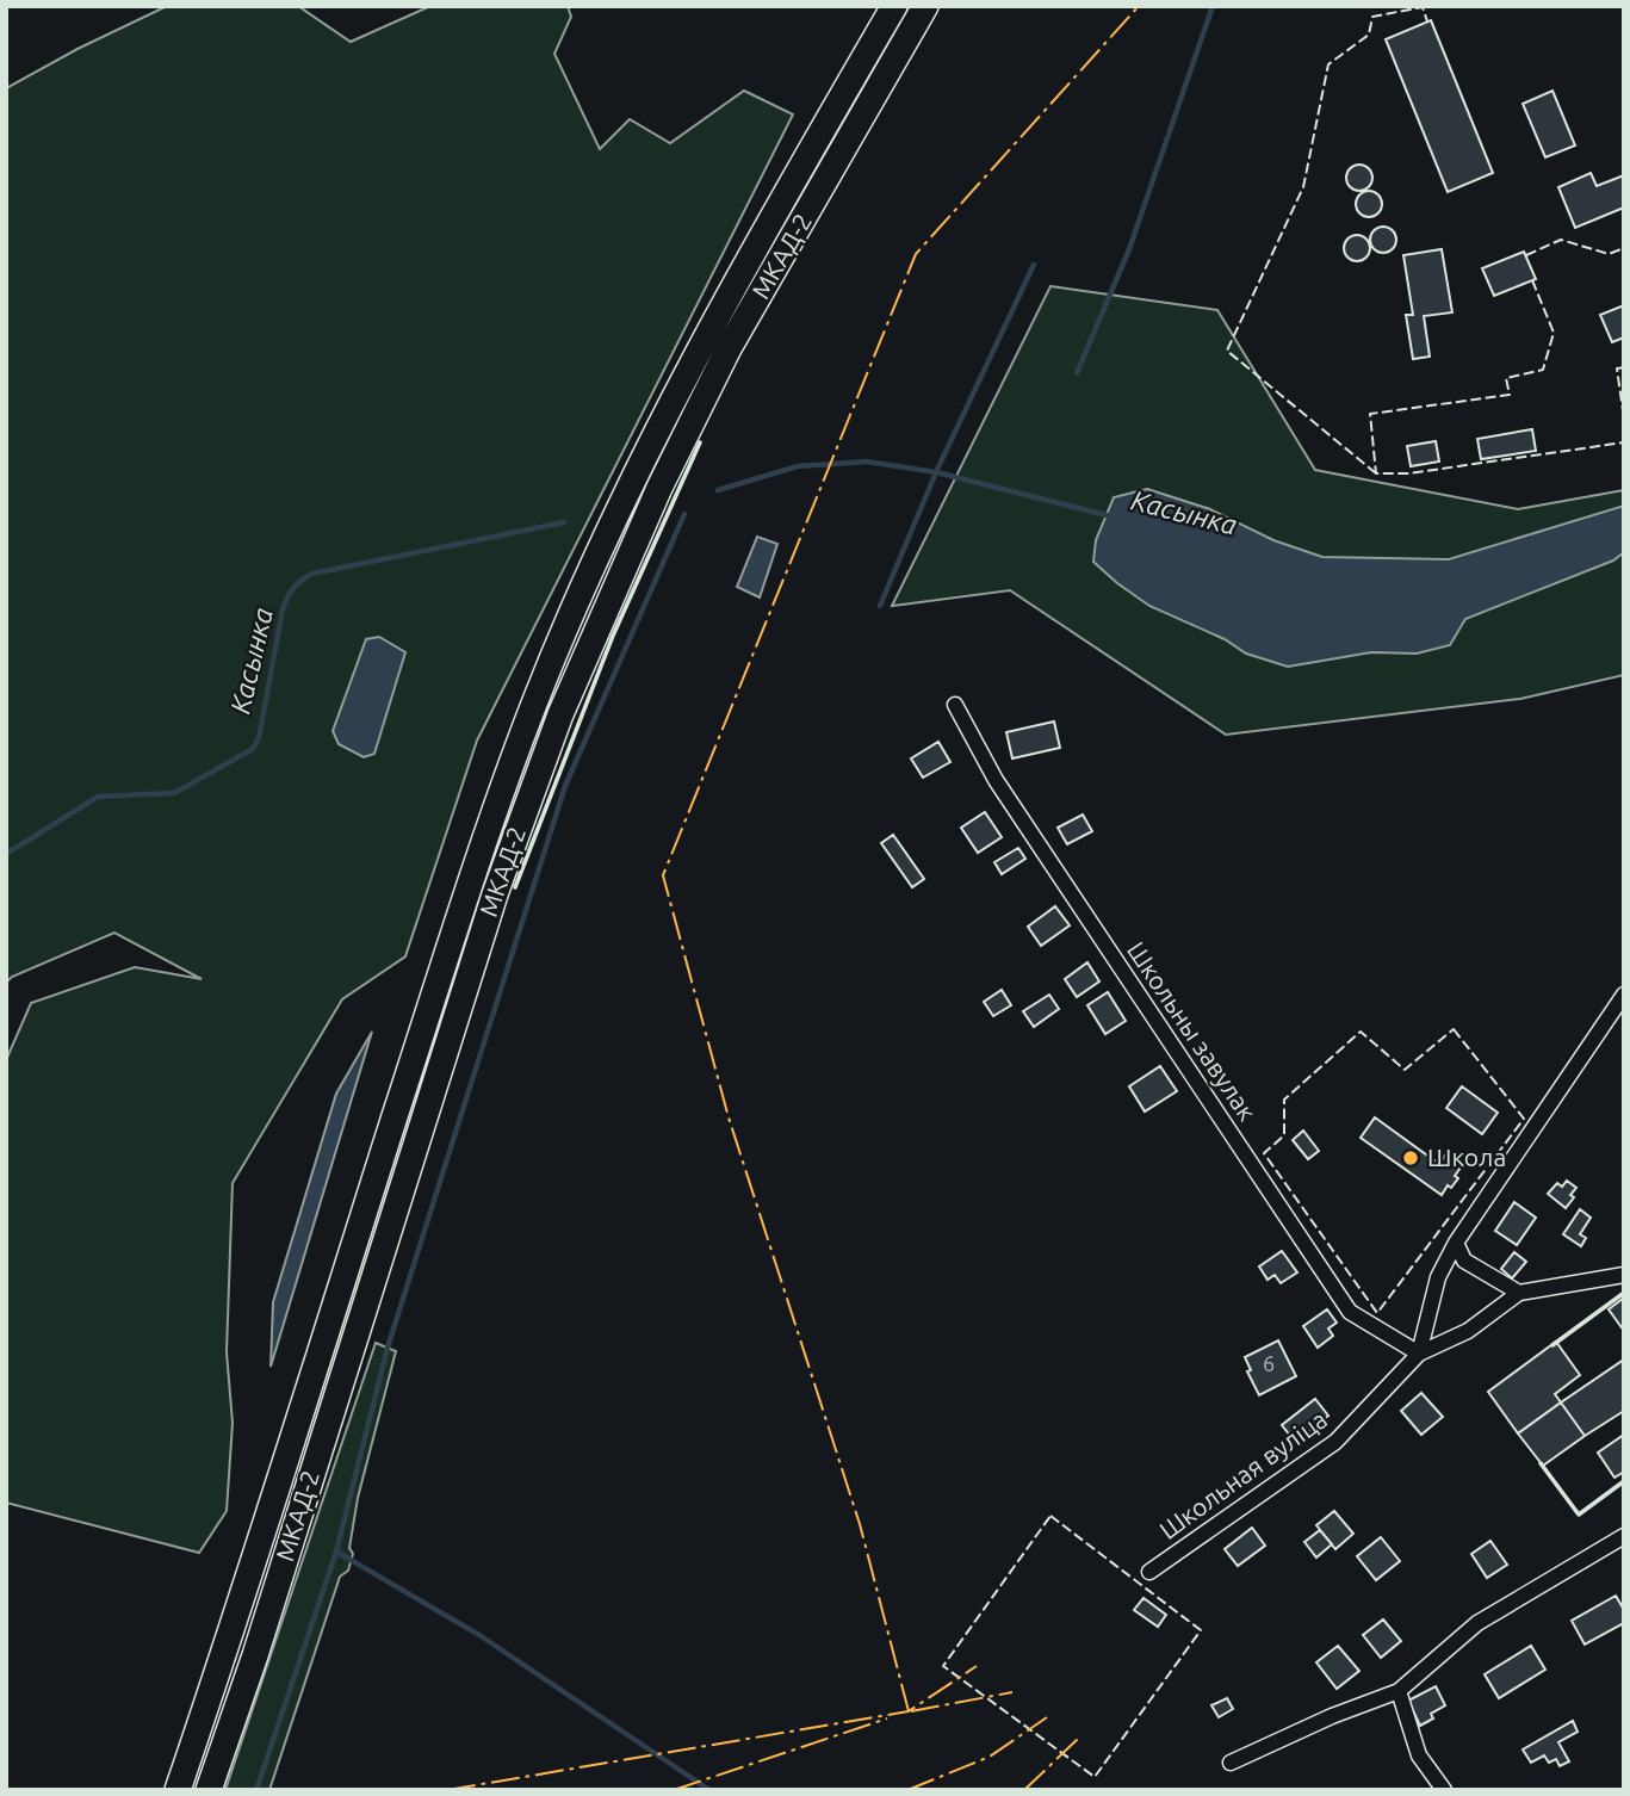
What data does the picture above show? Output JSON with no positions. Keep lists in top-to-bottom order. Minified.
{"streets":{"highway":["МКАД-2"],"street":["Школьны завулак","Школьная вуліца"]},"crossings":[["Школьны завулак","Школьная вуліца"]],"water":["Касынка"],"places":["Школа"],"house_numbers":["6"]}
